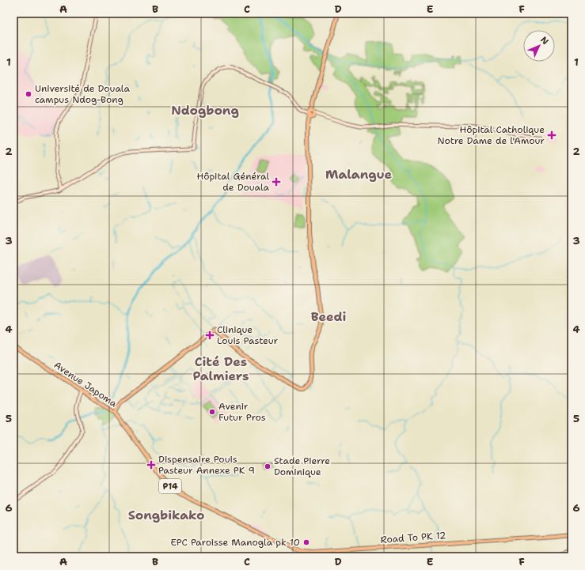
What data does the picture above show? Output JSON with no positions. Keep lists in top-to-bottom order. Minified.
{"streets":{"main road":["Avenue Japoma","P14","Road To PK 12"]},"crossings":[["Avenue Japoma","Road To PK 12"]],"districts":["Ndogbong","Malangue","Beedi","Cité Des Palmiers","Songbikako"],"places":{"other":["Université de Douala campus Ndog-Bong","Avenir Futur Pros","Stade Pierre Dominique","EPC Paroisse Manogla pk 10"],"health":["Hôpital Catholique Notre Dame de l'Amour","Hôpital Général de Douala","Clinique Louis Pasteur","Dispensaire Pouis Pasteur Annexe PK 9"]},"north":"top right","grid":{"columns":["A","B","C","D","E","F"],"rows":["1","2","3","4","5","6"]}}
